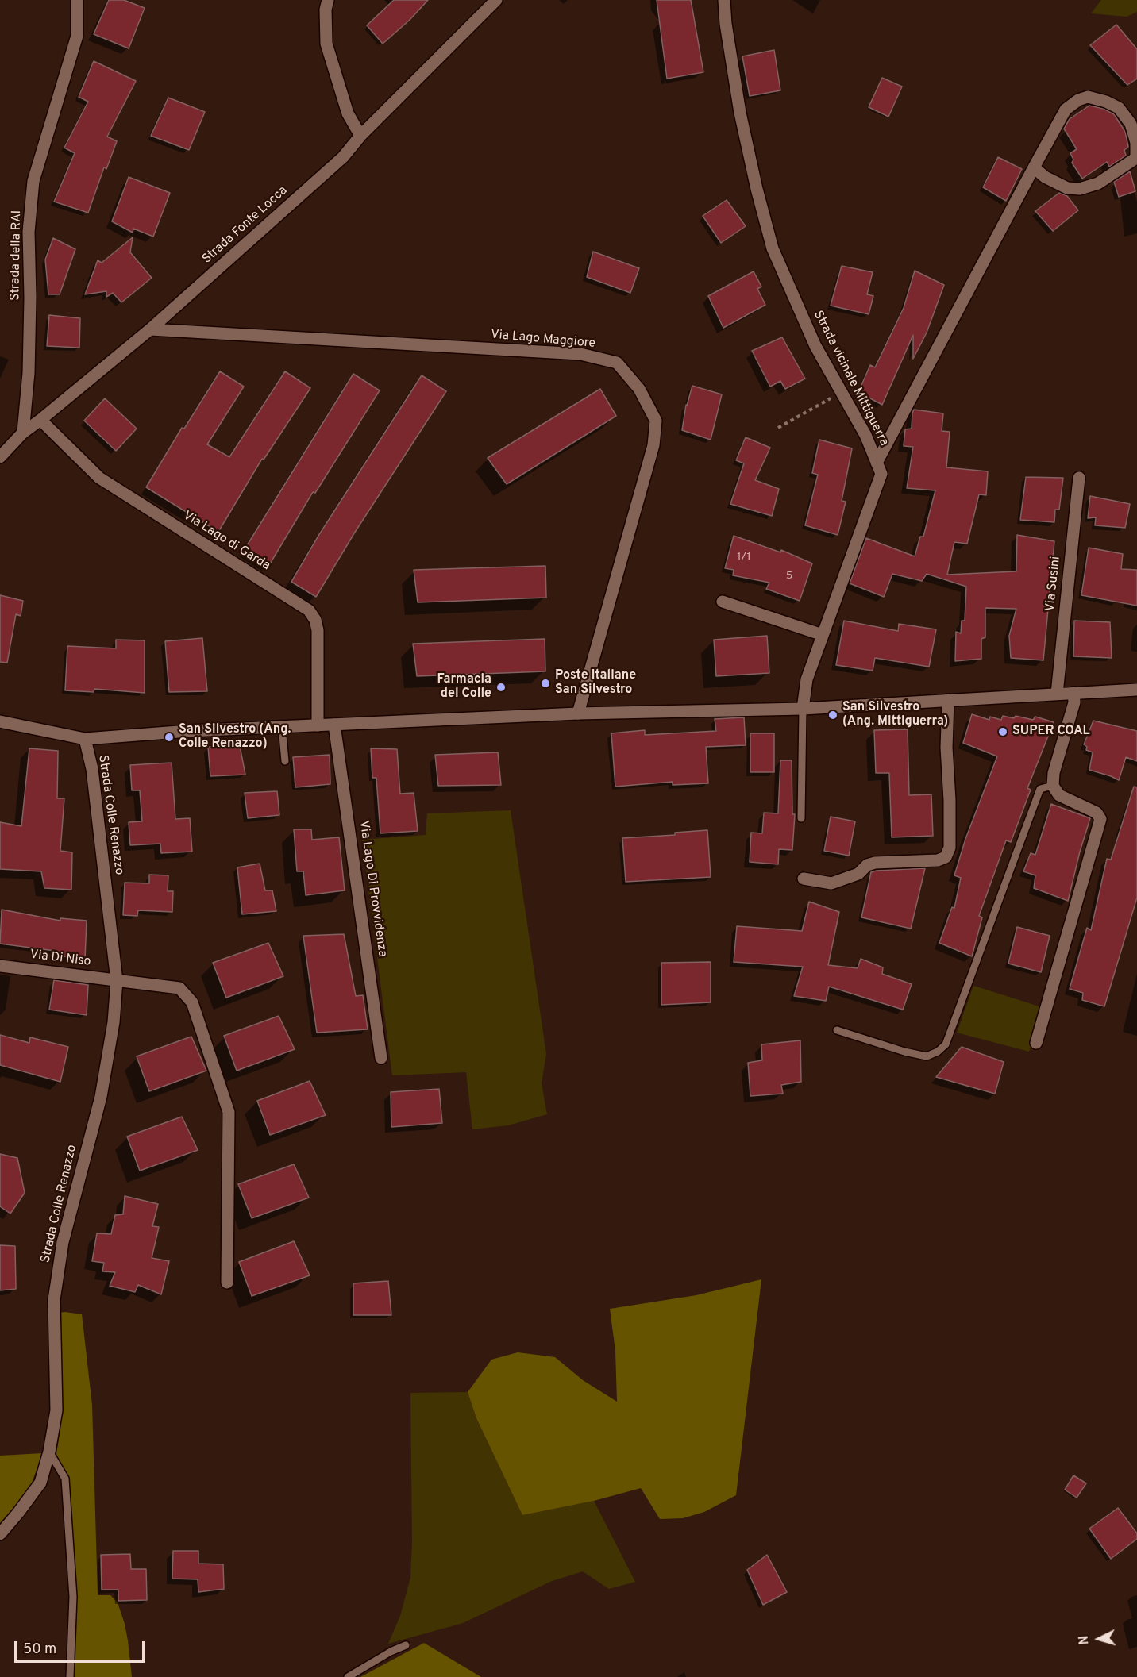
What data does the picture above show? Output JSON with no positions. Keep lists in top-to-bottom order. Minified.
{"streets":{"street":["Strada Fonte Locca","Strada della RAI","Via Lago Maggiore","Strada vicinale Mittiguerra","Via Lago di Garda","Via Susini","Strada Colle Renazzo","Via Lago Di Provvidenza","Via Di Niso"]},"crossings":[["Strada Fonte Locca","Strada della RAI"],["Strada Fonte Locca","Via Lago Maggiore"],["Strada Fonte Locca","Via Lago di Garda"],["Strada Colle Renazzo","Via Di Niso"]],"places":["Poste Italiane San Silvestro","Farmacia del Colle","San Silvestro (Ang. Mittiguerra)","SUPER COAL","San Silvestro (Ang. Colle Renazzo)"],"house_numbers":["1/1","5"],"scale_bar":"50 m","north":"left"}
